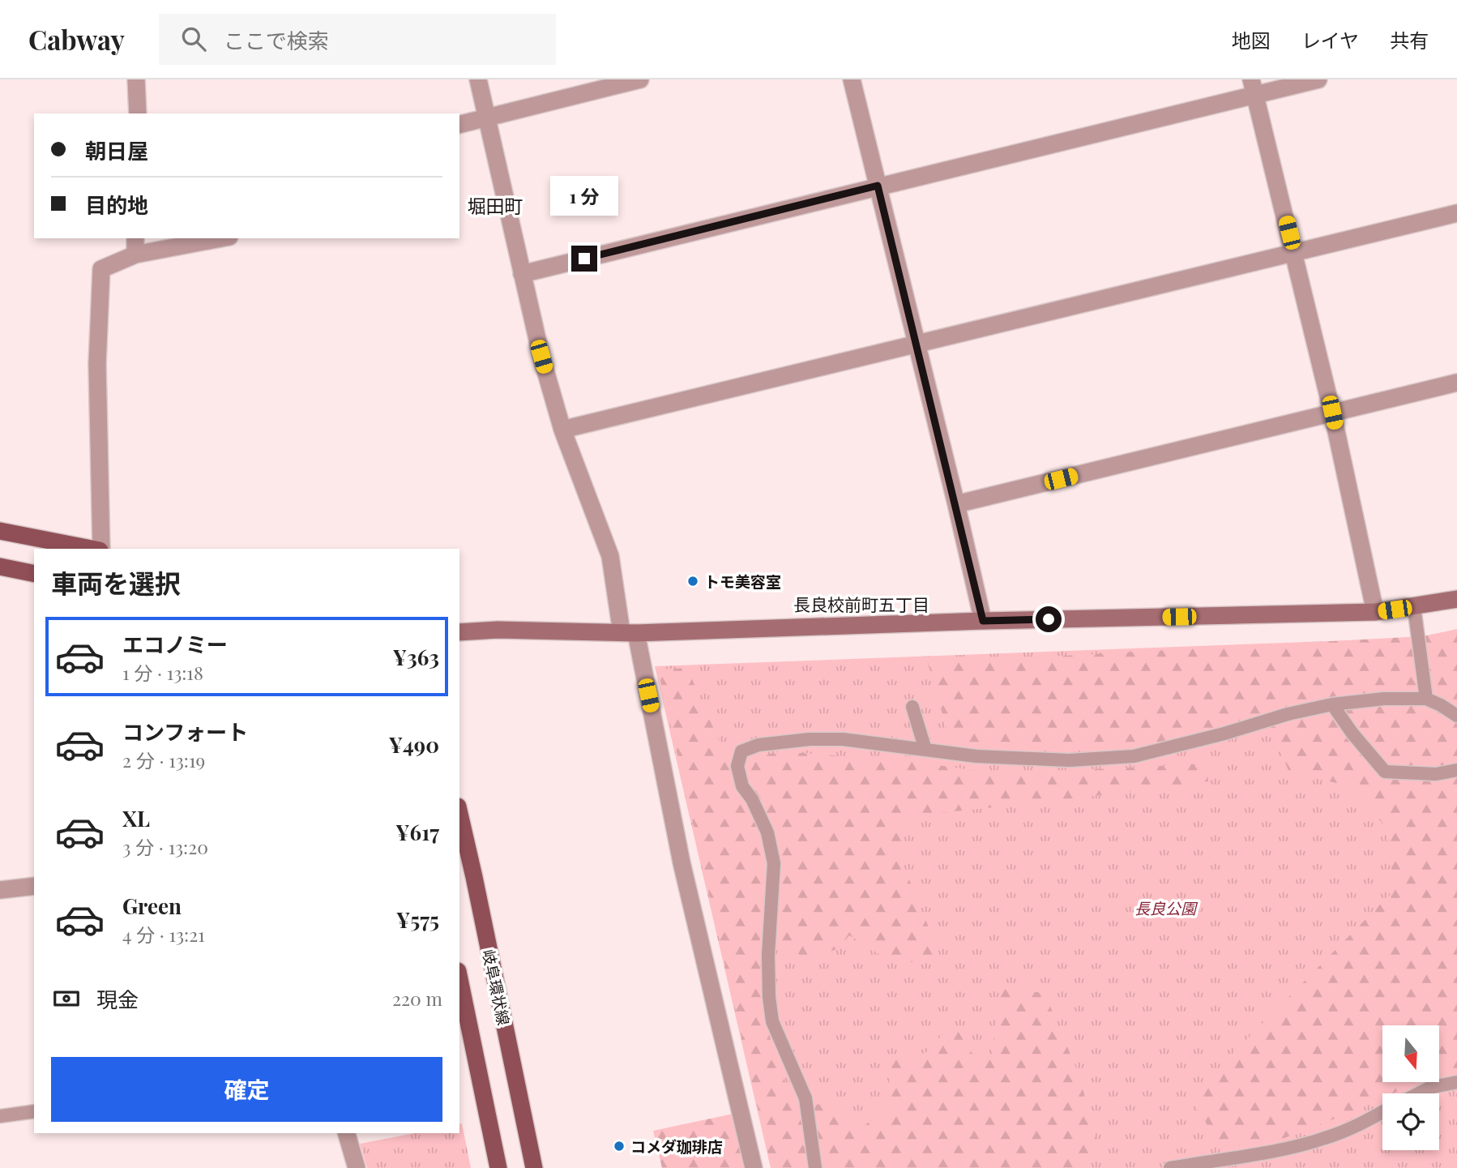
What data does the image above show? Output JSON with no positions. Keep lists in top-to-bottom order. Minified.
{"streets":{"main road":["岐阜環状線"]},"districts":["堀田町","長良校前町五丁目"],"parks":["長良公園"],"places":["トモ美容室","コメダ珈琲店"],"north":"bottom","page":{"header":"Cabway","search":"ここで検索","nav":["地図","レイヤ","共有"],"banner":["朝日屋","目的地"],"bubble":"1 分","heading":"車両を選択","list":[{"name":"エコノミー","note":"1 分 · 13:18","value":"¥363"},{"name":"コンフォート","note":"2 分 · 13:19","value":"¥490"},{"name":"XL","note":"3 分 · 13:20","value":"¥617"},{"name":"Green","note":"4 分 · 13:21","value":"¥575"}],"pay":["現金","220 m"],"buttons":"確定"}}
